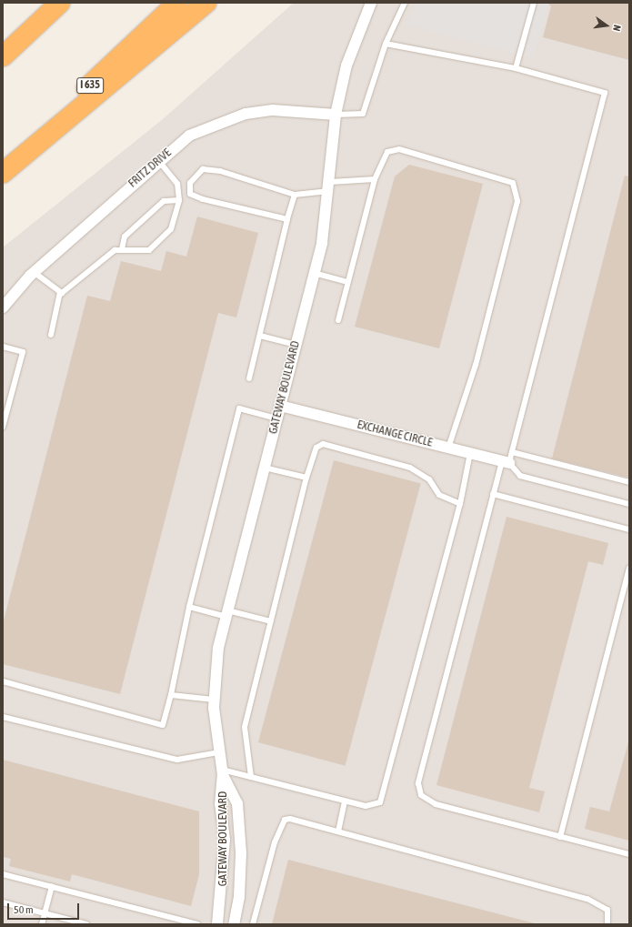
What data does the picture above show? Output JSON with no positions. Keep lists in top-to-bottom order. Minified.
{"streets":{"highway":["I 635"],"street":["FRITZ DRIVE","GATEWAY BOULEVARD","EXCHANGE CIRCLE"]},"crossings":[["FRITZ DRIVE","GATEWAY BOULEVARD"],["GATEWAY BOULEVARD","EXCHANGE CIRCLE"]],"scale_bar":"50 m","north":"right"}
